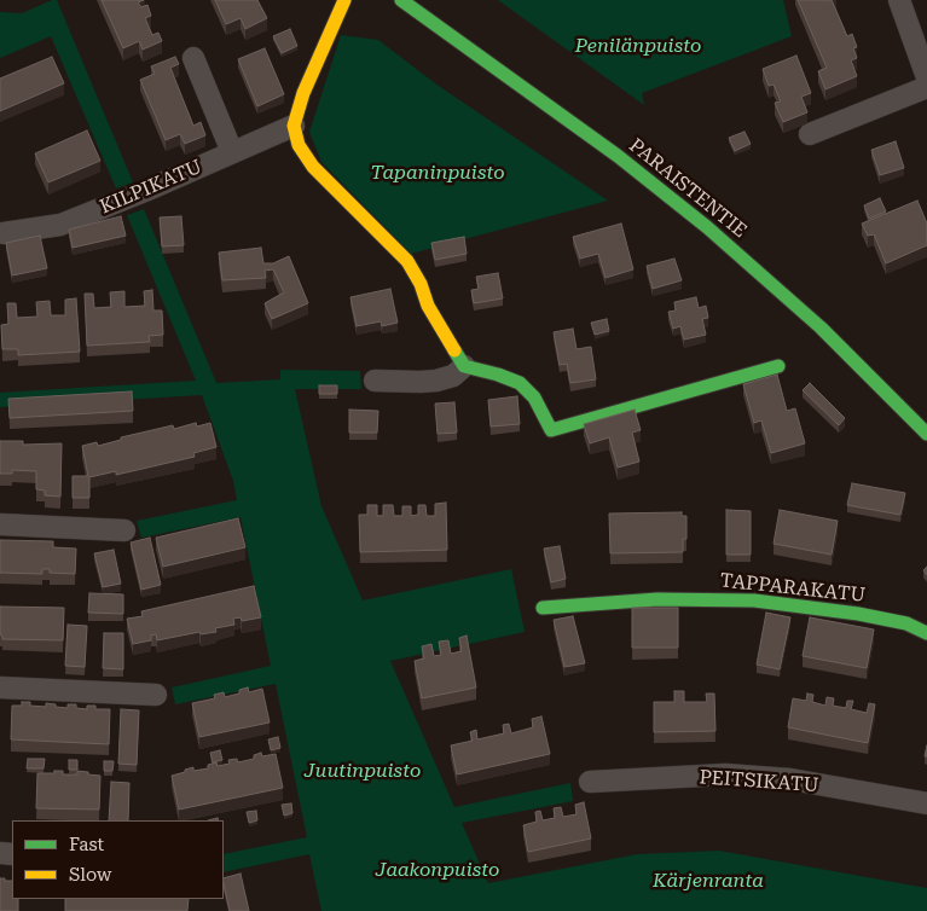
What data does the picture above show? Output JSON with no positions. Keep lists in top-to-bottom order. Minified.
{"streets":{"street":["KILPIKATU","PARAISTENTIE","TAPPARAKATU","PEITSIKATU"]},"parks":["Penilänpuisto","Tapaninpuisto","Juutinpuisto","Jaakonpuisto","Kärjenranta"],"legend":["Fast","Slow"]}
